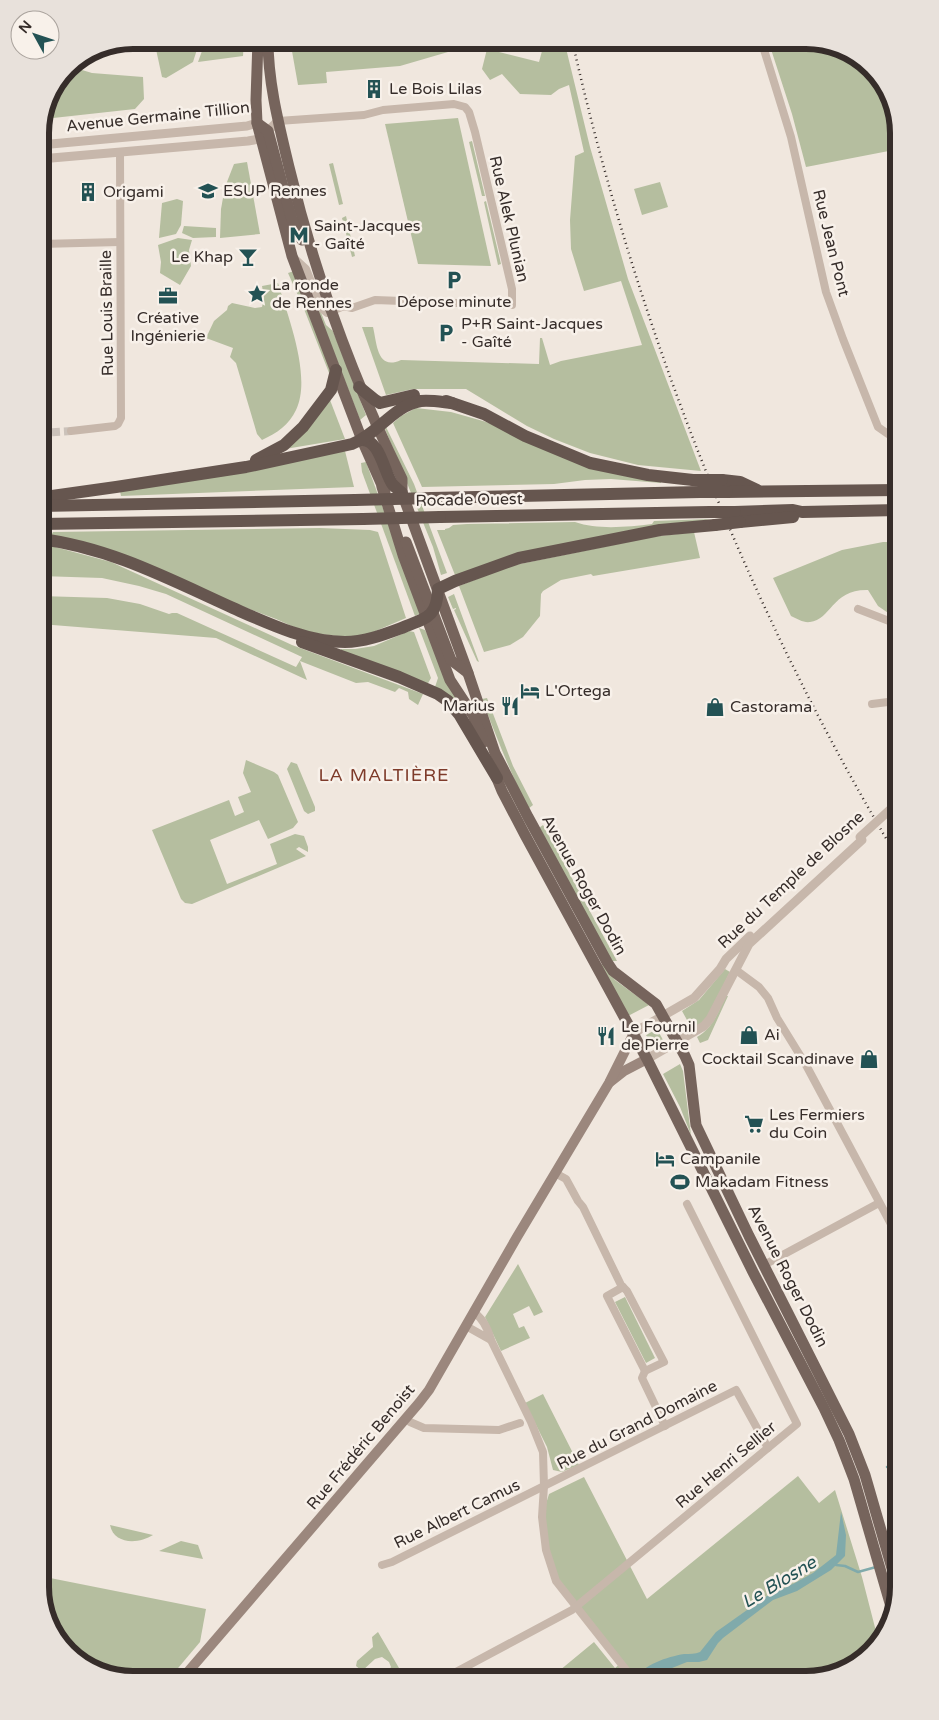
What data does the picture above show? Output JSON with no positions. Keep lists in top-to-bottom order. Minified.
{"streets":{"highway":["Rocade Ouest"],"main road":["Avenue Germaine Tillion","Avenue Roger Dodin","Rue Frédéric Benoist"],"street":["Rue Alek Plunian","Rue Jean Pont","Rue Louis Braille","Rue du Temple de Blosne","Rue du Grand Domaine","Rue Henri Sellier","Rue Albert Camus"]},"crossings":[["Avenue Germaine Tillion","Rue Alek Plunian"],["Avenue Germaine Tillion","Rue Louis Braille"],["Rue du Temple de Blosne","Avenue Roger Dodin"],["Rue du Temple de Blosne","Rue Frédéric Benoist"],["Avenue Roger Dodin","Rue Frédéric Benoist"],["Rue du Grand Domaine","Rue Henri Sellier"],["Rue du Grand Domaine","Rue Albert Camus"]],"districts":["LA MALTIÈRE"],"water":["Le Blosne"],"places":{"building":["Le Bois Lilas","Origami"],"school or university":["ESUP Rennes"],"metro station":["Saint-Jacques - Gaîté"],"bar":["Le Khap"],"parking":["Dépose minute","P+R Saint-Jacques - Gaîté"],"place":["La ronde de Rennes"],"office":["Créative Ingénierie"],"hotel":["L'Ortega","Campanile"],"restaurant":["Marius","Le Fournil de Pierre"],"shop":["Castorama","Ai","Cocktail Scandinave"],"supermarket":["Les Fermiers du Coin"],"sports":["Makadam Fitness"]},"north":"top left"}
